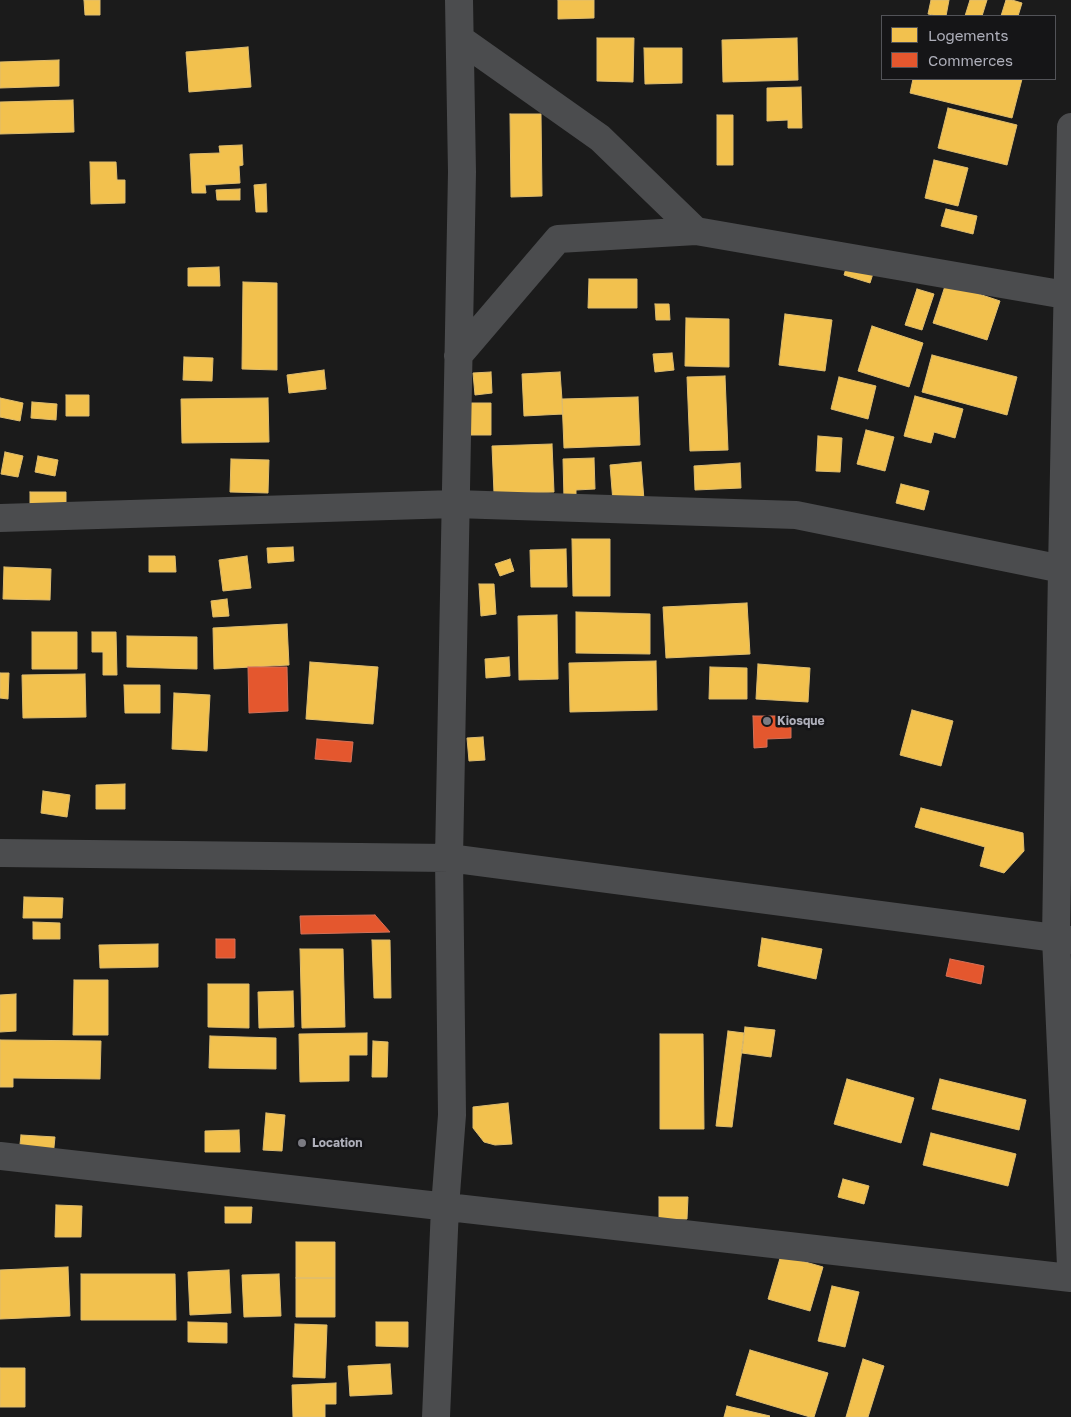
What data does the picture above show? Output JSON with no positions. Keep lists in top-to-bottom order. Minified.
{"places":["Kiosque","Location"],"legend":["Logements","Commerces"]}
